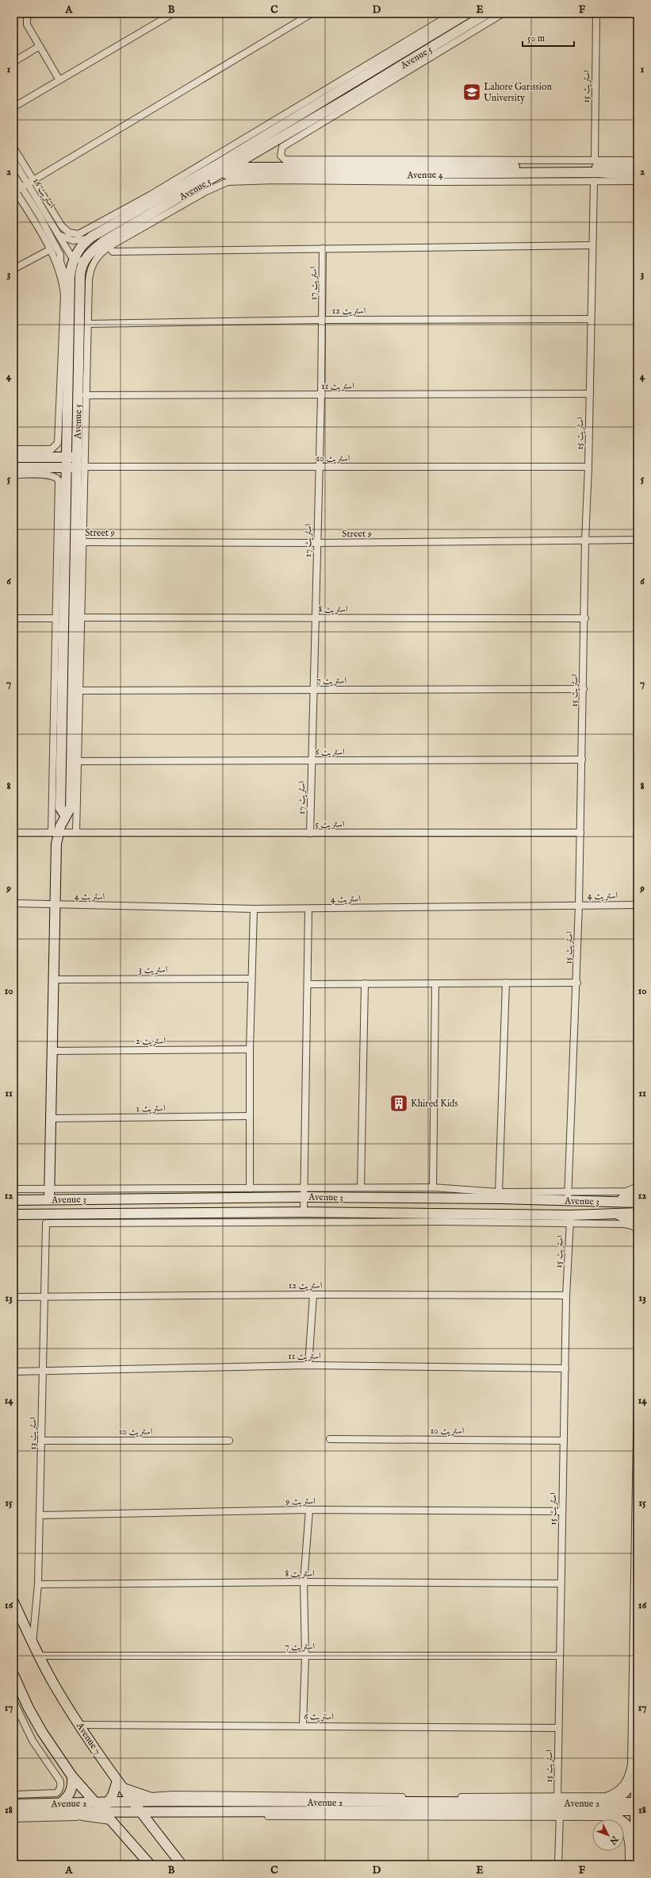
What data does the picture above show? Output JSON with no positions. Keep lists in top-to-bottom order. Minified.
{"streets":{"main road":["Avenue 5","Avenue 4","Avenue 3","Avenue 7","Avenue 2"],"street":["اسٹریٹ 15","اسٹریٹ 16","اسٹریٹ 17","اسٹریٹ 12","اسٹریٹ 11","اسٹریٹ 10","Street 9","اسٹریٹ 8","اسٹریٹ 7","اسٹریٹ 6","اسٹریٹ 5","اسٹریٹ 4","اسٹریٹ 3","اسٹریٹ 2","اسٹریٹ 1","اسٹریٹ 13","اسٹریٹ 9"]},"crossings":[["Avenue 5","Avenue 4"],["Avenue 5","اسٹریٹ 16"],["Avenue 5","اسٹریٹ 10"],["Avenue 5","Street 9"],["Avenue 5","اسٹریٹ 5"],["Avenue 5","اسٹریٹ 4"],["Avenue 5","اسٹریٹ 3"],["Avenue 5","اسٹریٹ 2"],["Avenue 5","اسٹریٹ 1"],["Avenue 5","Avenue 3"],["اسٹریٹ 15","اسٹریٹ 12"],["اسٹریٹ 15","اسٹریٹ 11"],["اسٹریٹ 15","اسٹریٹ 10"],["اسٹریٹ 15","Street 9"],["اسٹریٹ 15","اسٹریٹ 8"],["اسٹریٹ 15","اسٹریٹ 7"],["اسٹریٹ 15","اسٹریٹ 6"],["اسٹریٹ 15","اسٹریٹ 5"],["اسٹریٹ 15","اسٹریٹ 4"],["اسٹریٹ 15","Avenue 3"],["اسٹریٹ 15","اسٹریٹ 13"],["اسٹریٹ 15","اسٹریٹ 9"],["اسٹریٹ 15","Avenue 2"],["اسٹریٹ 17","اسٹریٹ 12"],["اسٹریٹ 17","اسٹریٹ 11"],["اسٹریٹ 17","اسٹریٹ 10"],["اسٹریٹ 17","Street 9"],["اسٹریٹ 17","اسٹریٹ 8"],["اسٹریٹ 17","اسٹریٹ 7"],["اسٹریٹ 17","اسٹریٹ 6"],["اسٹریٹ 17","اسٹریٹ 5"],["اسٹریٹ 12","اسٹریٹ 13"],["اسٹریٹ 11","اسٹریٹ 13"],["اسٹریٹ 10","اسٹریٹ 13"],["اسٹریٹ 8","اسٹریٹ 13"],["اسٹریٹ 7","Avenue 7"],["اسٹریٹ 6","Avenue 7"],["Avenue 3","اسٹریٹ 13"],["اسٹریٹ 13","اسٹریٹ 9"],["اسٹریٹ 13","Avenue 7"],["Avenue 7","Avenue 2"]],"places":{"school or university":["Lahore Garission University"],"building":["Khired Kids"]},"scale_bar":"50 m","north":"bottom right","grid":{"columns":["A","B","C","D","E","F"],"rows":["1","2","3","4","5","6","7","8","9","10","11","12","13","14","15","16","17","18"]}}
